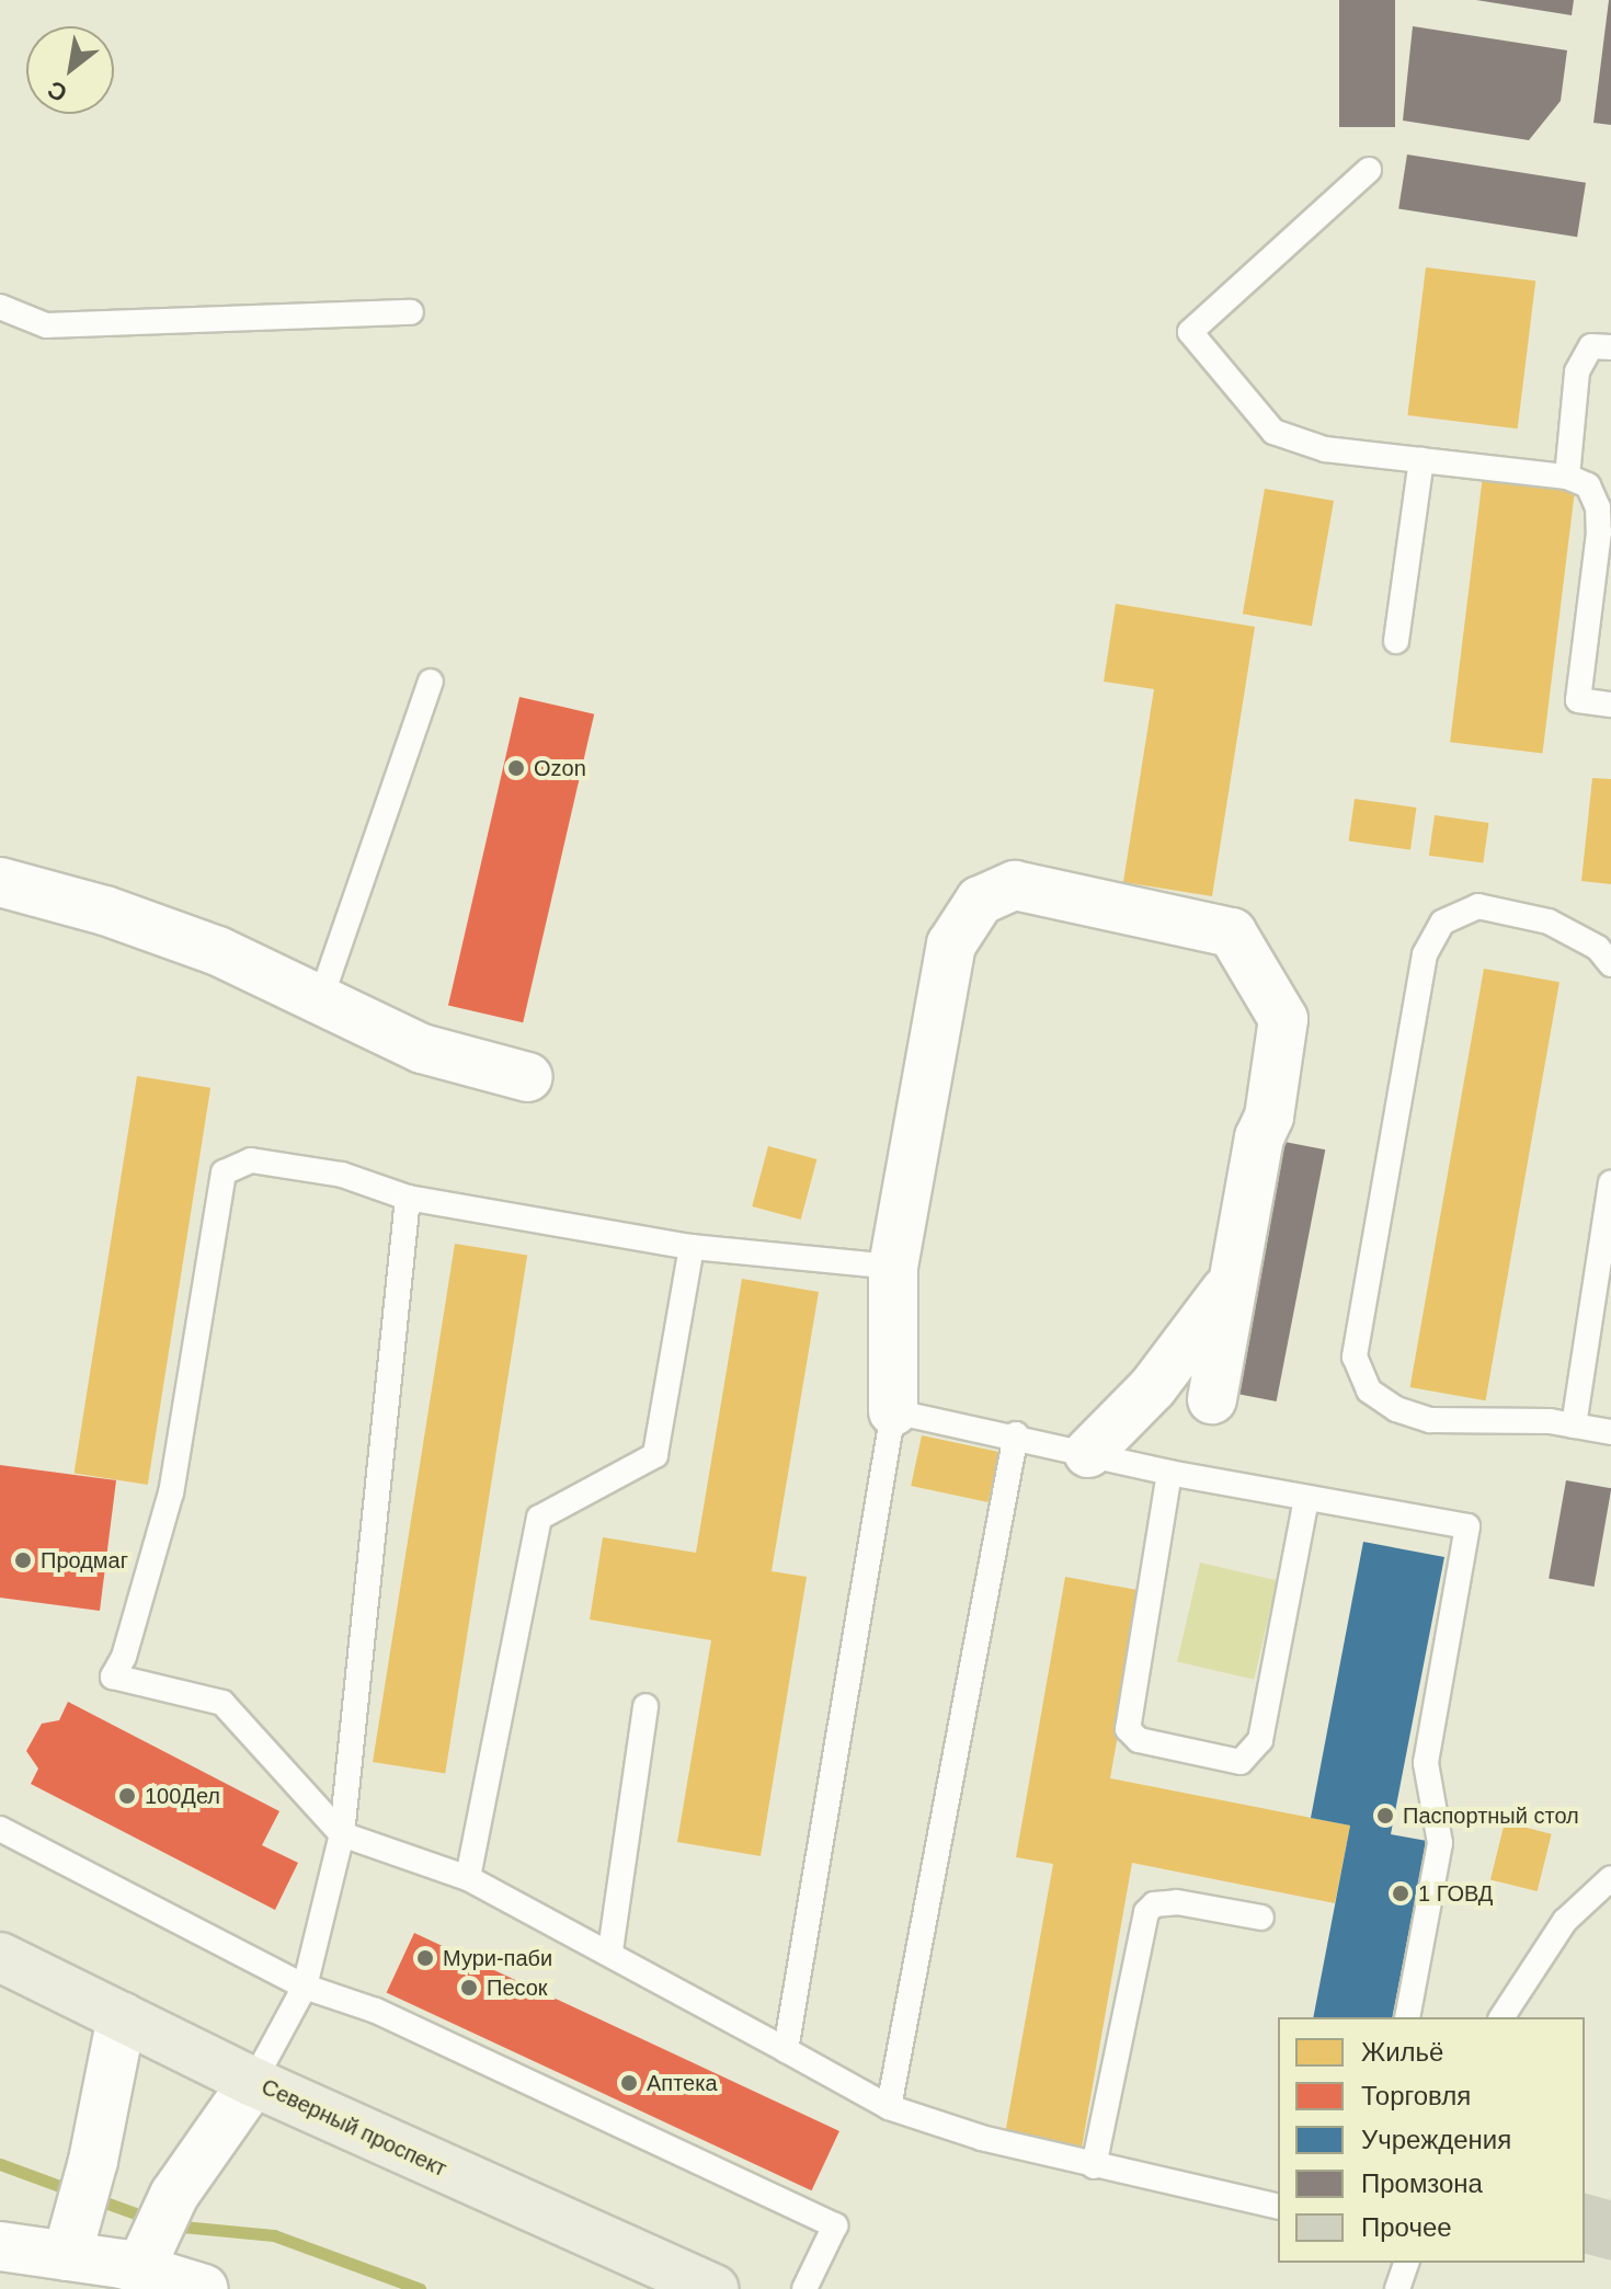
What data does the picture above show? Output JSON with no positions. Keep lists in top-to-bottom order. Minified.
{"streets":{"main road":["Северный проспект"]},"places":["Ozon","Продмаг","100Дел","Паспортный стол","1 ГОВД","Мури-паби","Песок","Аптека"],"legend":["Жильё","Торговля","Учреждения","Промзона","Прочее"],"north":"bottom left"}
